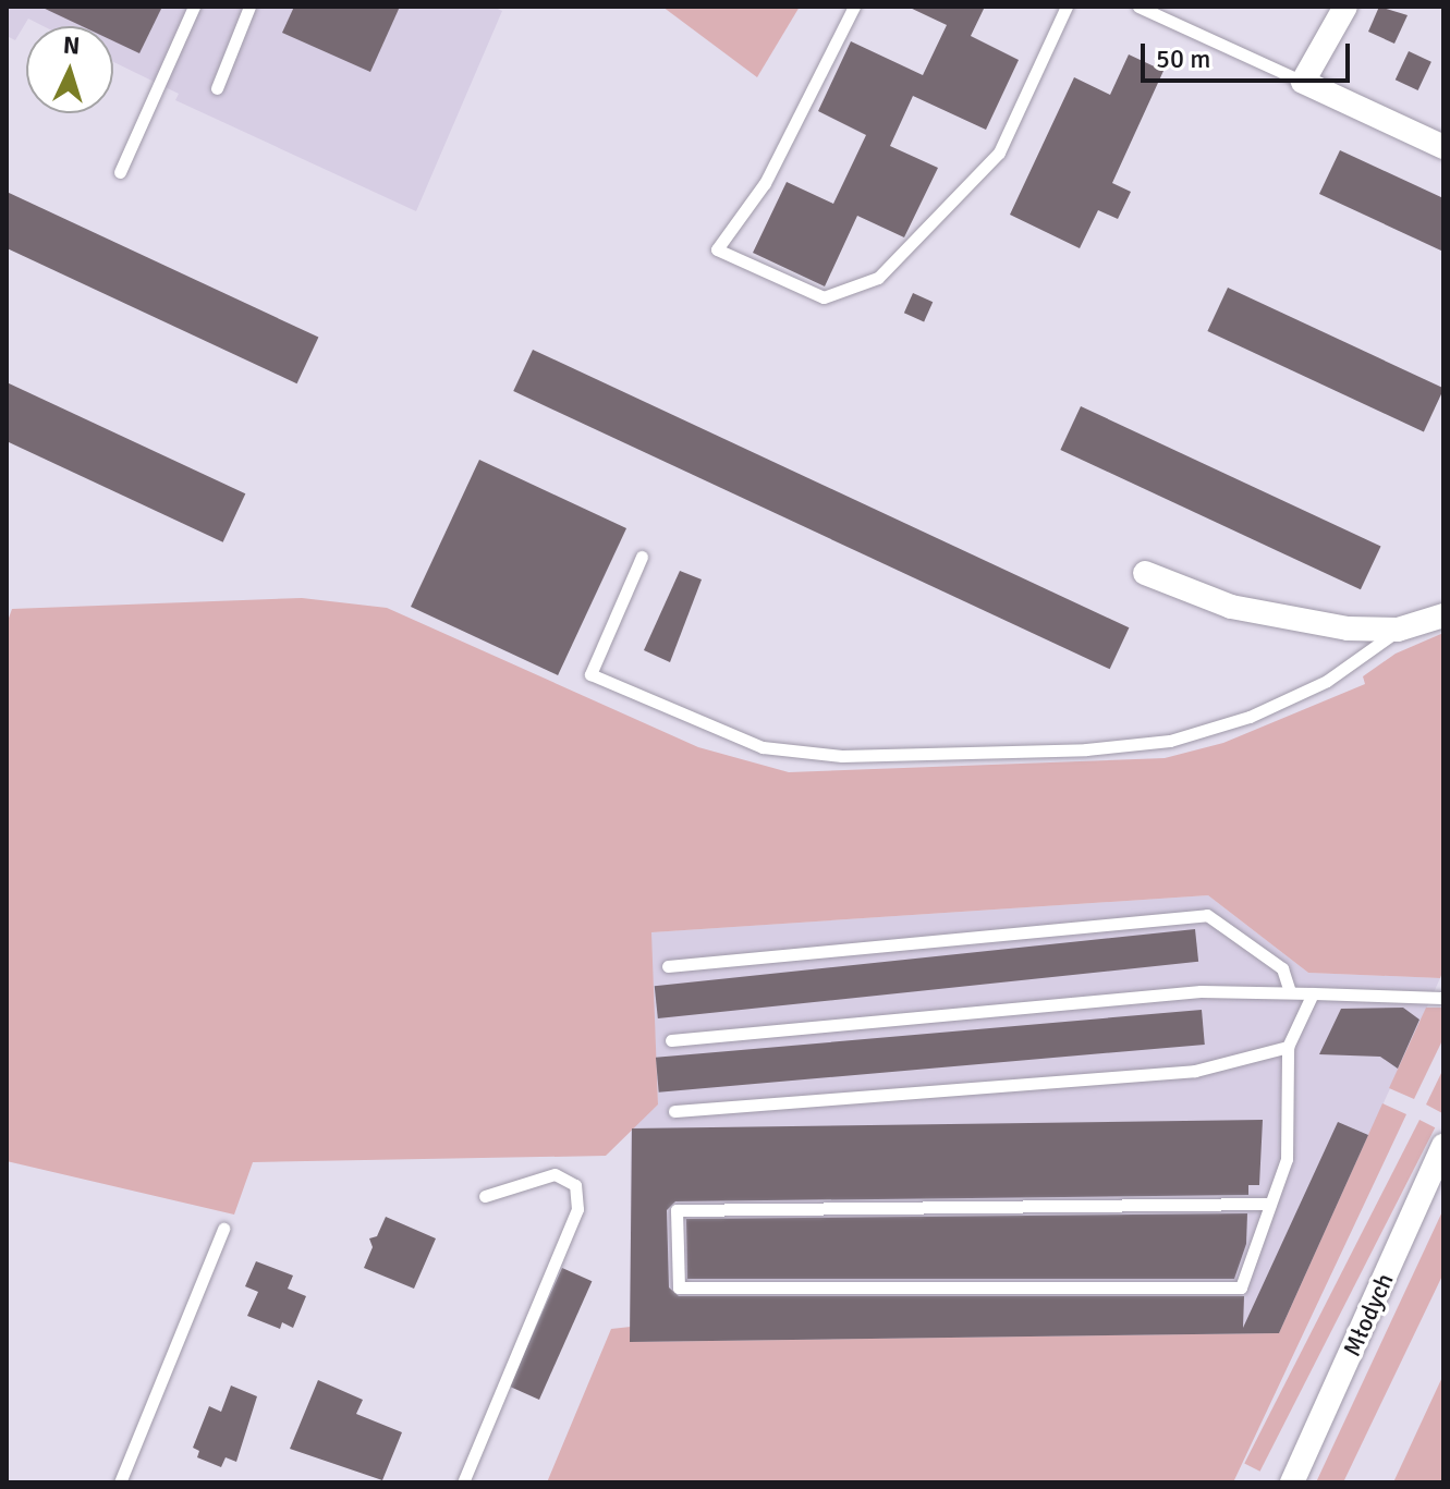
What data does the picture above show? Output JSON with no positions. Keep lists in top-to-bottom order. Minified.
{"streets":{"street":["Młodych"]},"scale_bar":"50 m","north":"top"}
